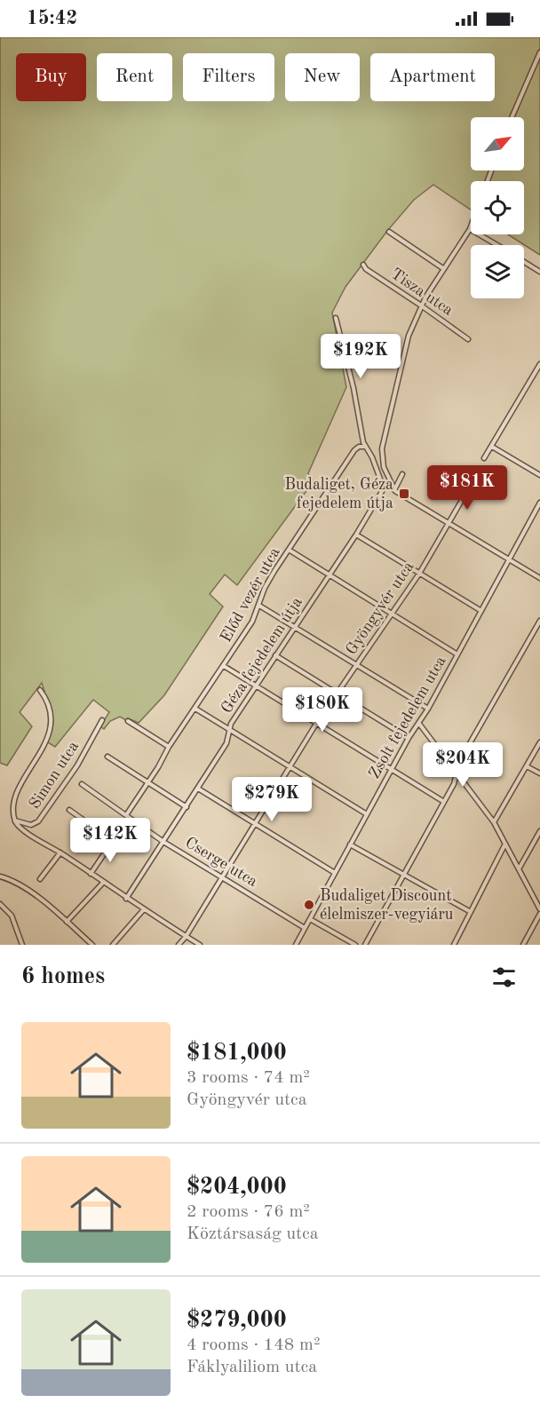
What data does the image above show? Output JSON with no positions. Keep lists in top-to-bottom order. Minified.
{"streets":{"street":["Tisza utca","Előd vezér utca","Gyöngyvér utca","Géza fejedelem útja","Zsolt fejedelem utca","Simon utca","Cserge utca"]},"crossings":[["Előd vezér utca","Cserge utca"],["Gyöngyvér utca","Cserge utca"],["Géza fejedelem útja","Cserge utca"],["Zsolt fejedelem utca","Cserge utca"]],"places":{"transit":["Budaliget, Géza fejedelem útja"],"other":["Budaliget Discount élelmiszer-vegyiáru"]},"north":"top right","page":{"status":"15:42","chip":["Buy","Rent","Filters","New","Apartment"],"price":["$192K","$181K","$180K","$204K","$279K","$142K"],"heading":"6 homes","list":[{"name":"$181,000","note":"3 rooms · 74 m² · Gyöngyvér utca"},{"name":"$204,000","note":"2 rooms · 76 m² · Köztársaság utca"},{"name":"$279,000","note":"4 rooms · 148 m² · Fáklyaliliom utca"}]}}
